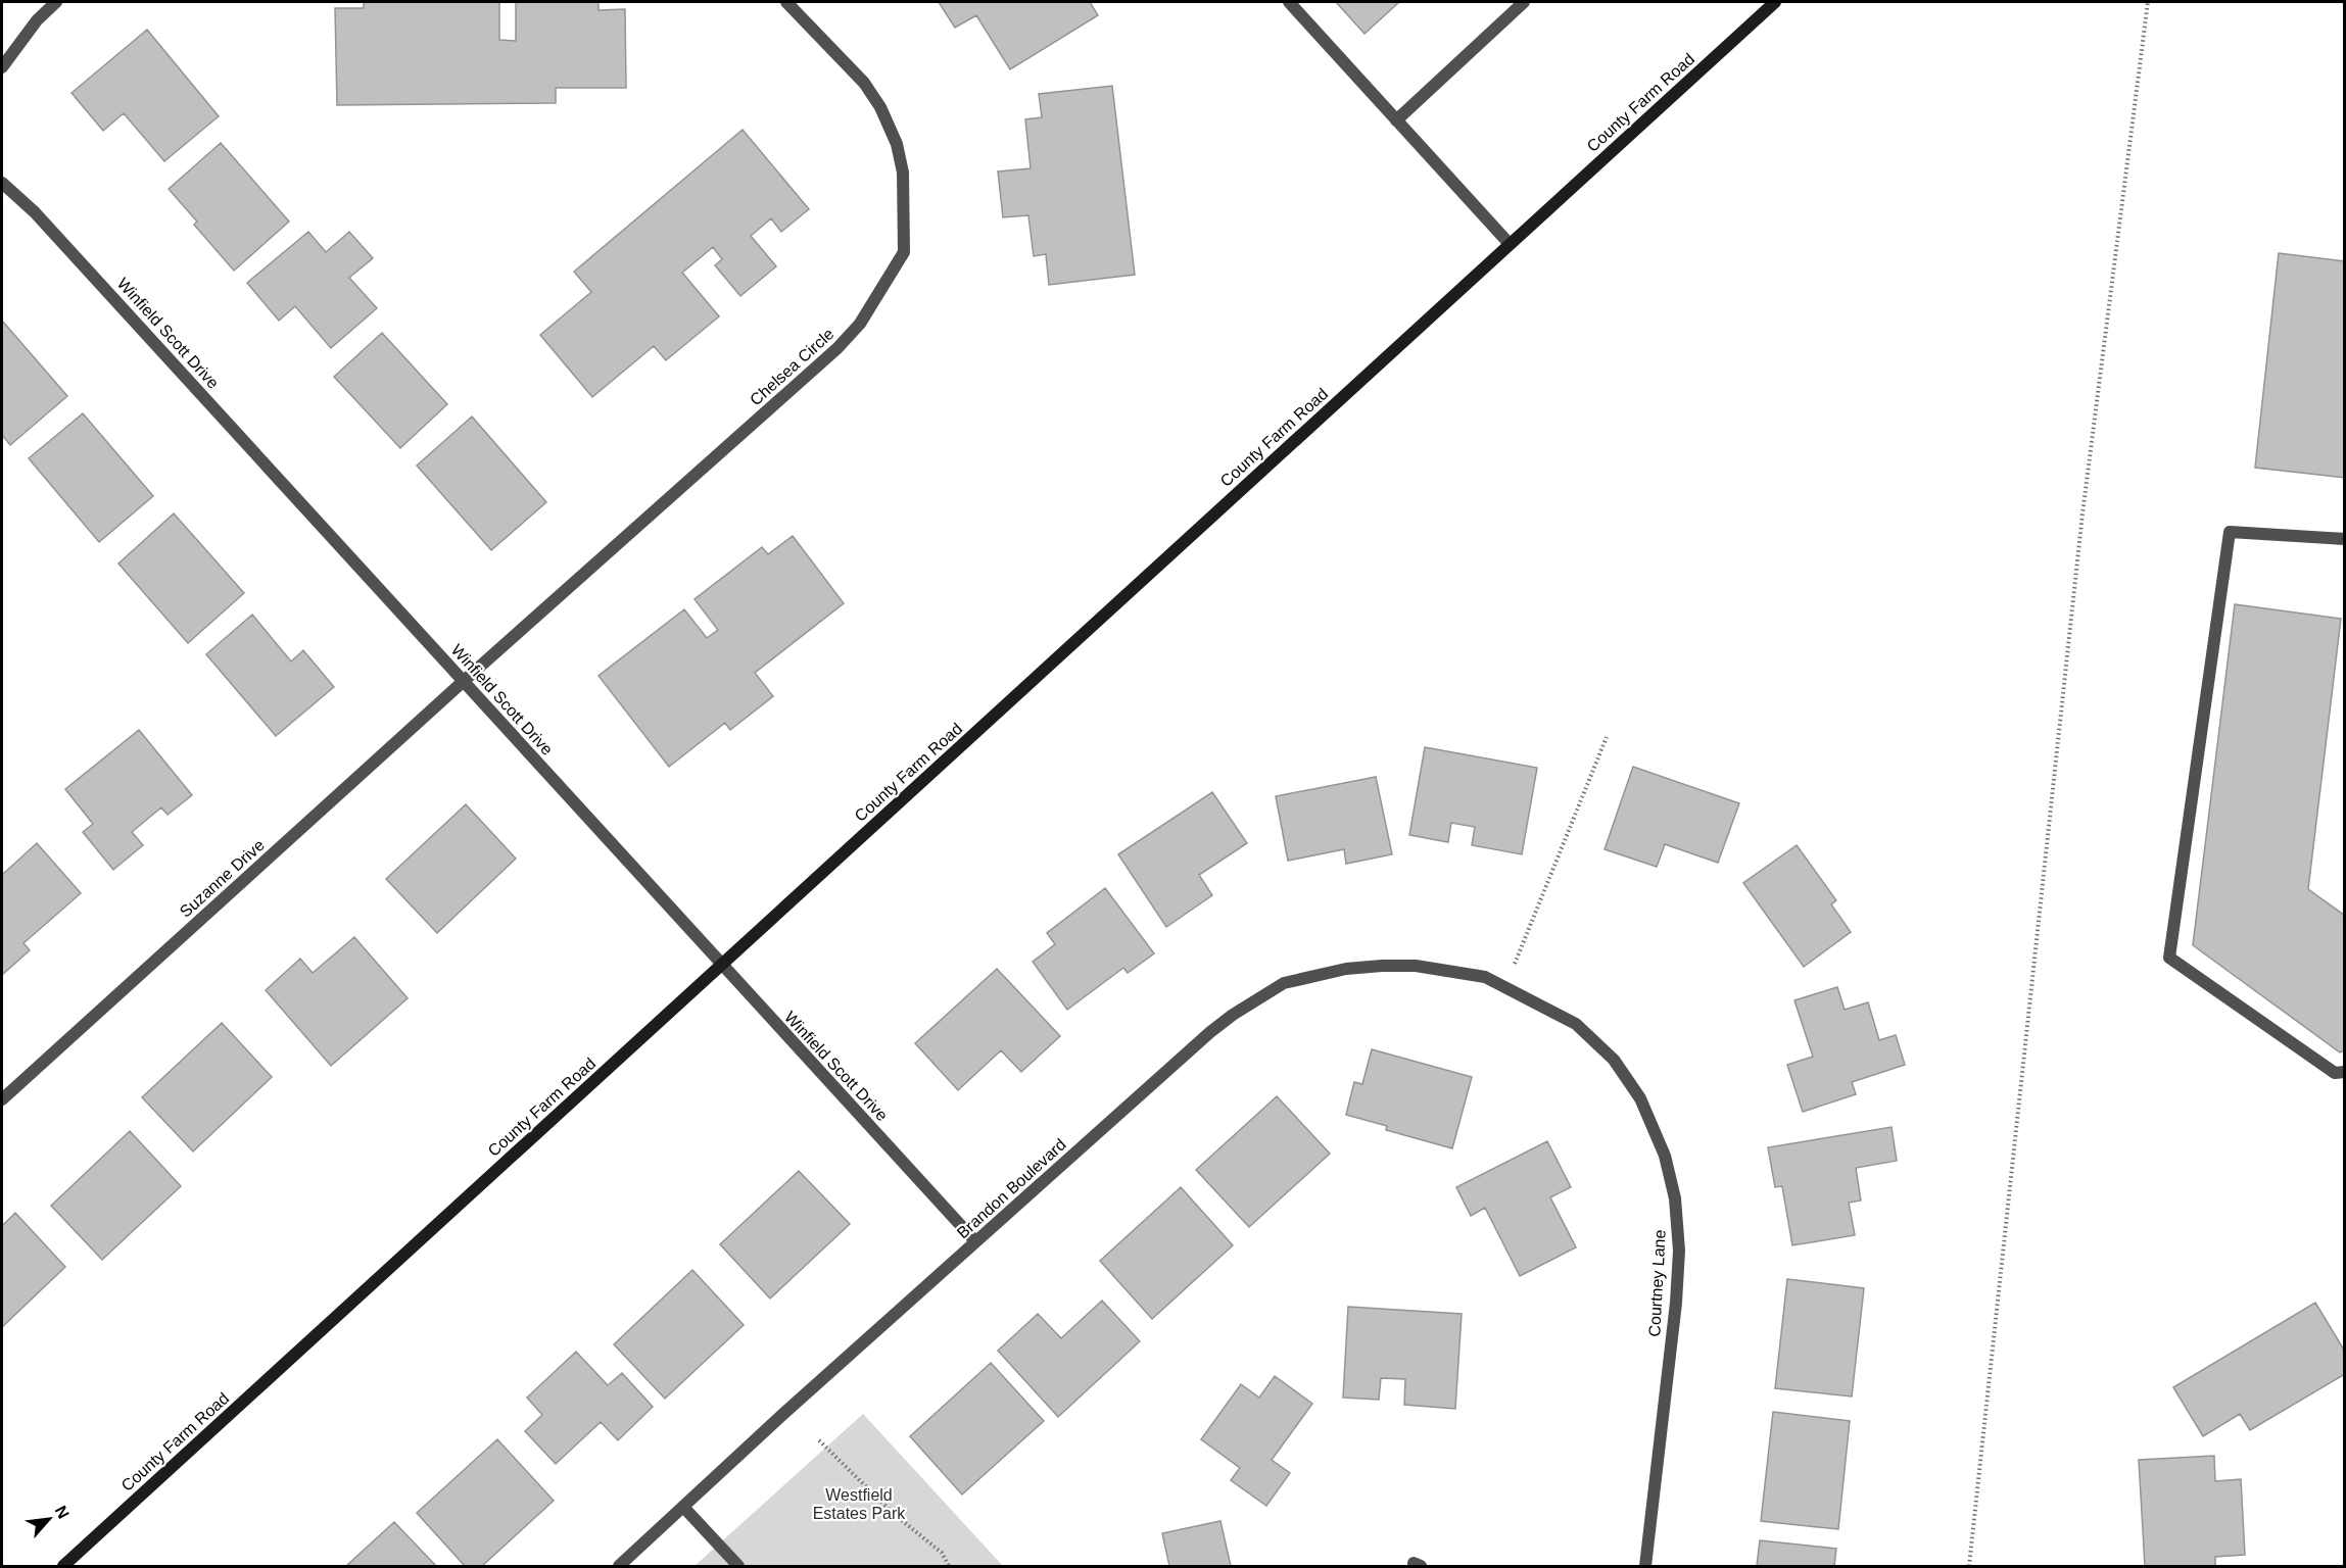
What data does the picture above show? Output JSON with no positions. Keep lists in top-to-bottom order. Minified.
{"streets":{"main road":["County Farm Road"],"street":["Winfield Scott Drive","Chelsea Circle","Suzanne Drive","Brandon Boulevard","Courtney Lane"]},"crossings":[["County Farm Road","Winfield Scott Drive"],["Winfield Scott Drive","Chelsea Circle"],["Winfield Scott Drive","Suzanne Drive"],["Winfield Scott Drive","Brandon Boulevard"],["Chelsea Circle","Suzanne Drive"],["Brandon Boulevard","Courtney Lane"]],"parks":["Westfield Estates Park"],"north":"top right"}
